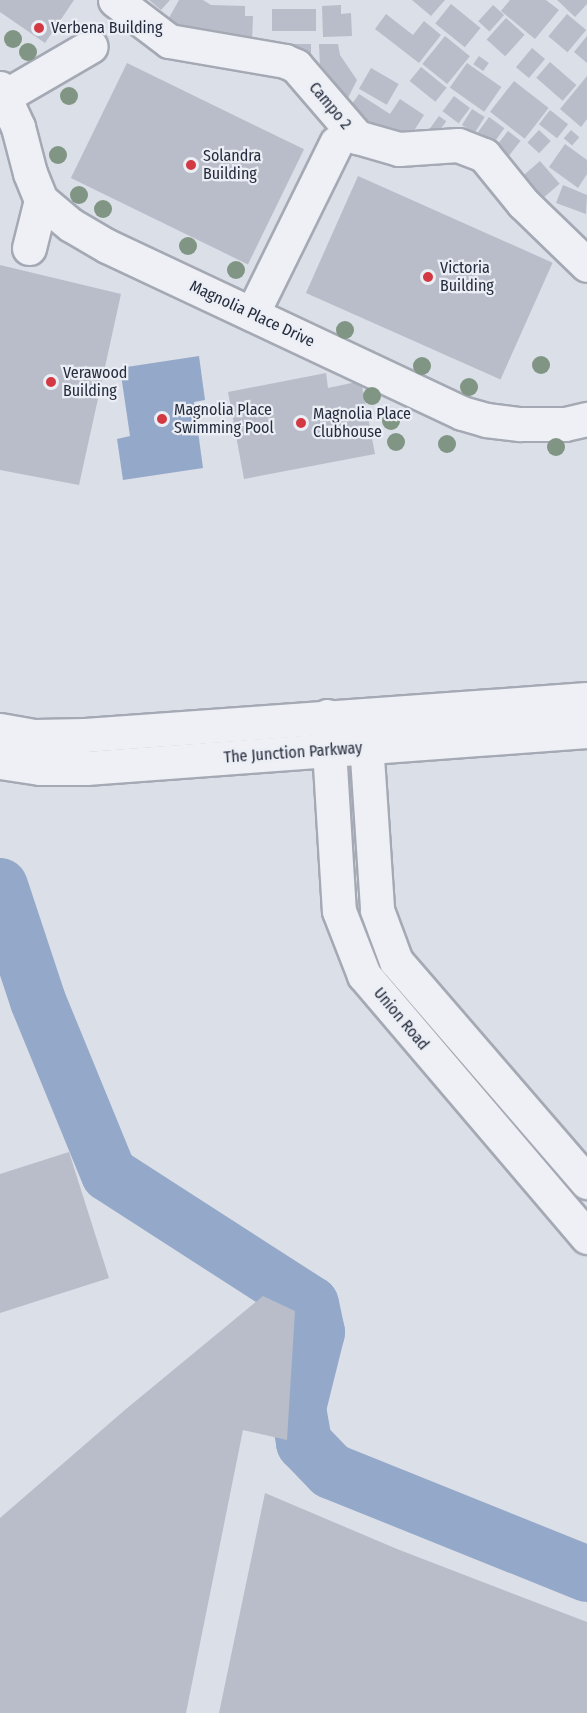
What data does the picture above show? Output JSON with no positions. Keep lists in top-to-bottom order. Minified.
{"streets":{"street":["Campo 2","Magnolia Place Drive","The Junction Parkway","Union Road"]},"crossings":[["The Junction Parkway","Union Road"]],"places":["Verbena Building","Solandra Building","Victoria Building","Verawood Building","Magnolia Place Swimming Pool","Magnolia Place Clubhouse"]}
